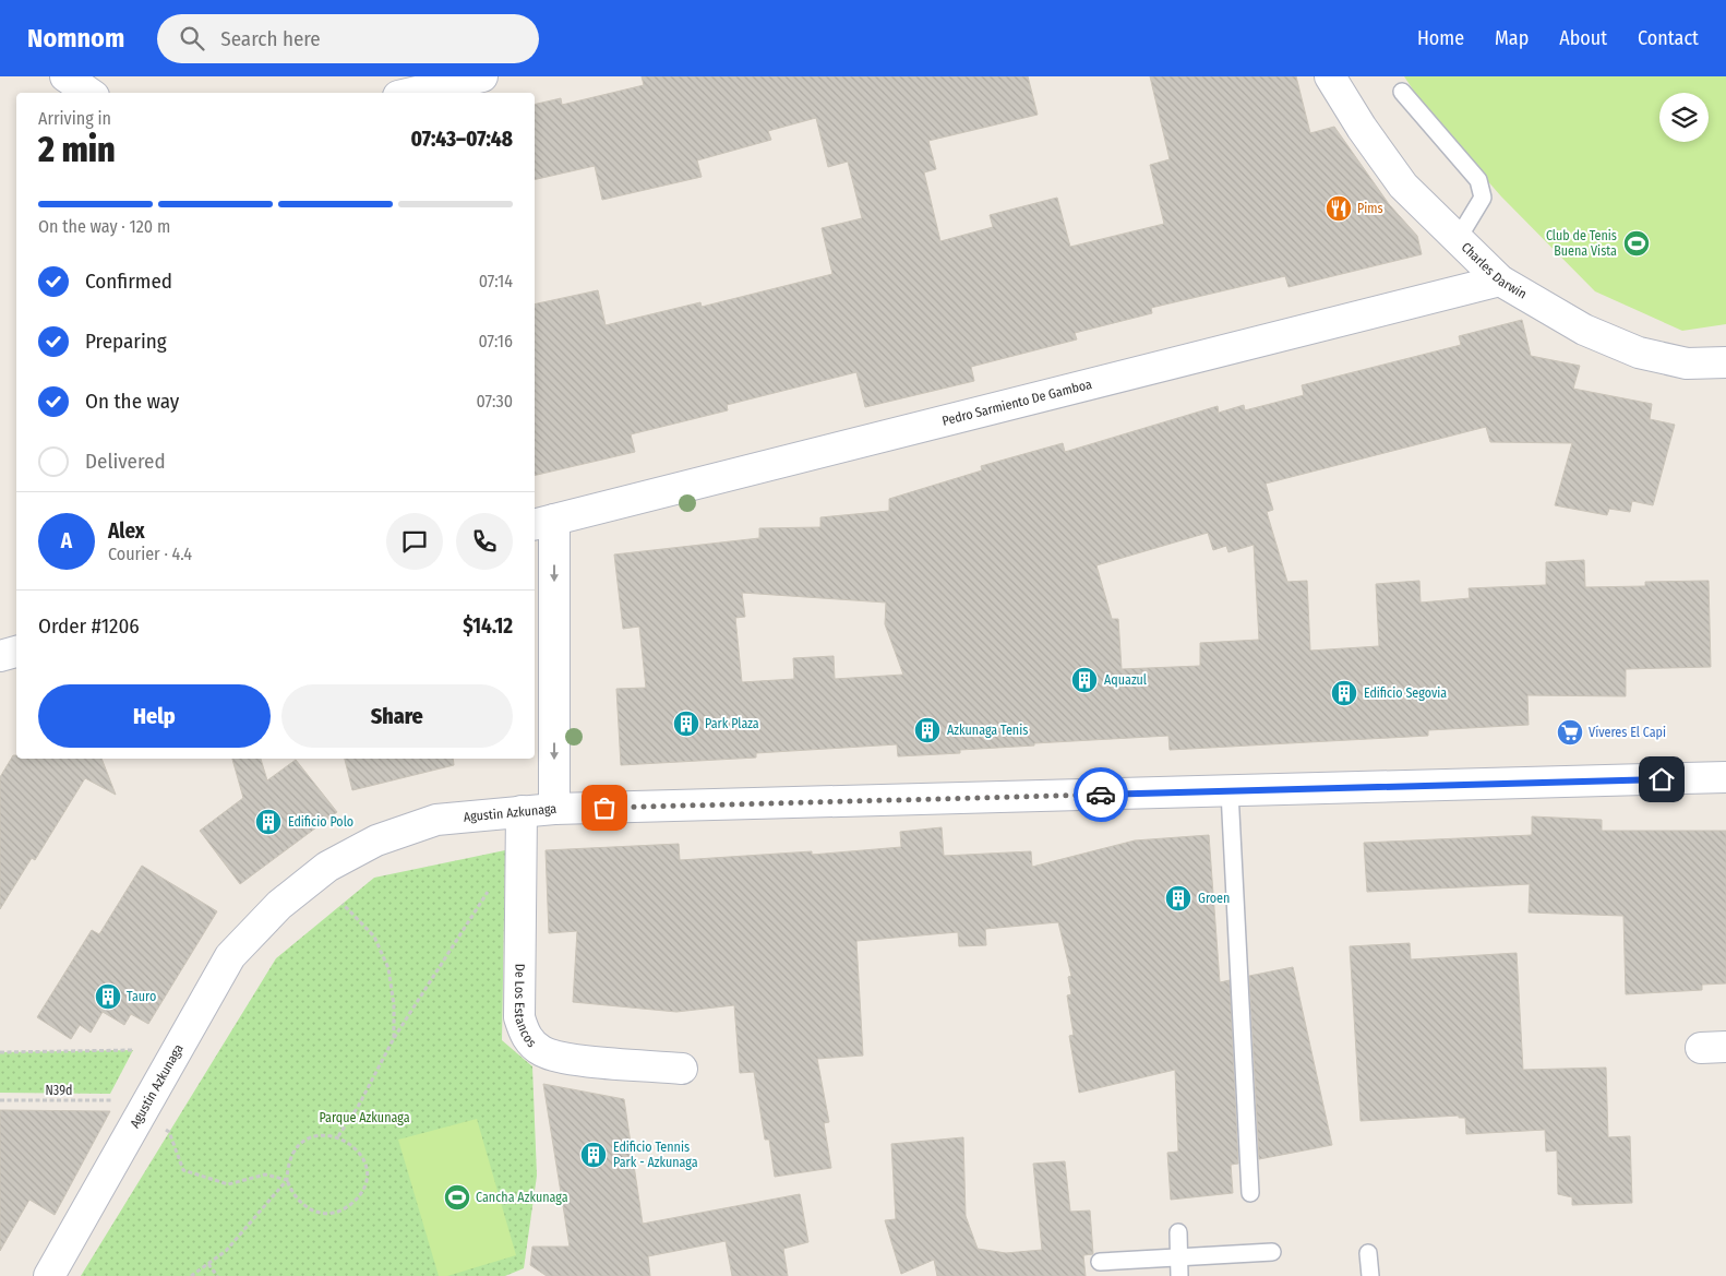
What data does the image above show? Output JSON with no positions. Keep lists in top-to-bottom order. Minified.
{"streets":{"street":["Charles Darwin","Pedro Sarmiento De Gamboa","Agustin Azkunaga","De Los Estancos"],"path":["N39d"]},"crossings":[["Charles Darwin","Pedro Sarmiento De Gamboa"],["Agustin Azkunaga","De Los Estancos"]],"parks":["Parque Azkunaga"],"places":{"restaurant":["Pims"],"sports":["Club de Tenis Buena Vista","Cancha Azkunaga"],"building":["Aquazul","Edificio Segovia","Park Plaza","Azkunaga Tenis","Edificio Polo","Groen","Tauro","Edificio Tennis Park - Azkunaga"],"supermarket":["Víveres El Capi"]},"page":{"header":"Nomnom","search":"Search here","nav":["Home","Map","About","Contact"],"heading":["2 min","Arriving in","07:43–07:48"],"panel":["Alex","Courier · 4.4","Order #1206","$14.12"],"bar":"On the way · 120 m","list":[["Confirmed","07:14"],["Preparing","07:16"],["On the way","07:30"],"Delivered"],"round":"A","buttons":["Help","Share"]}}
